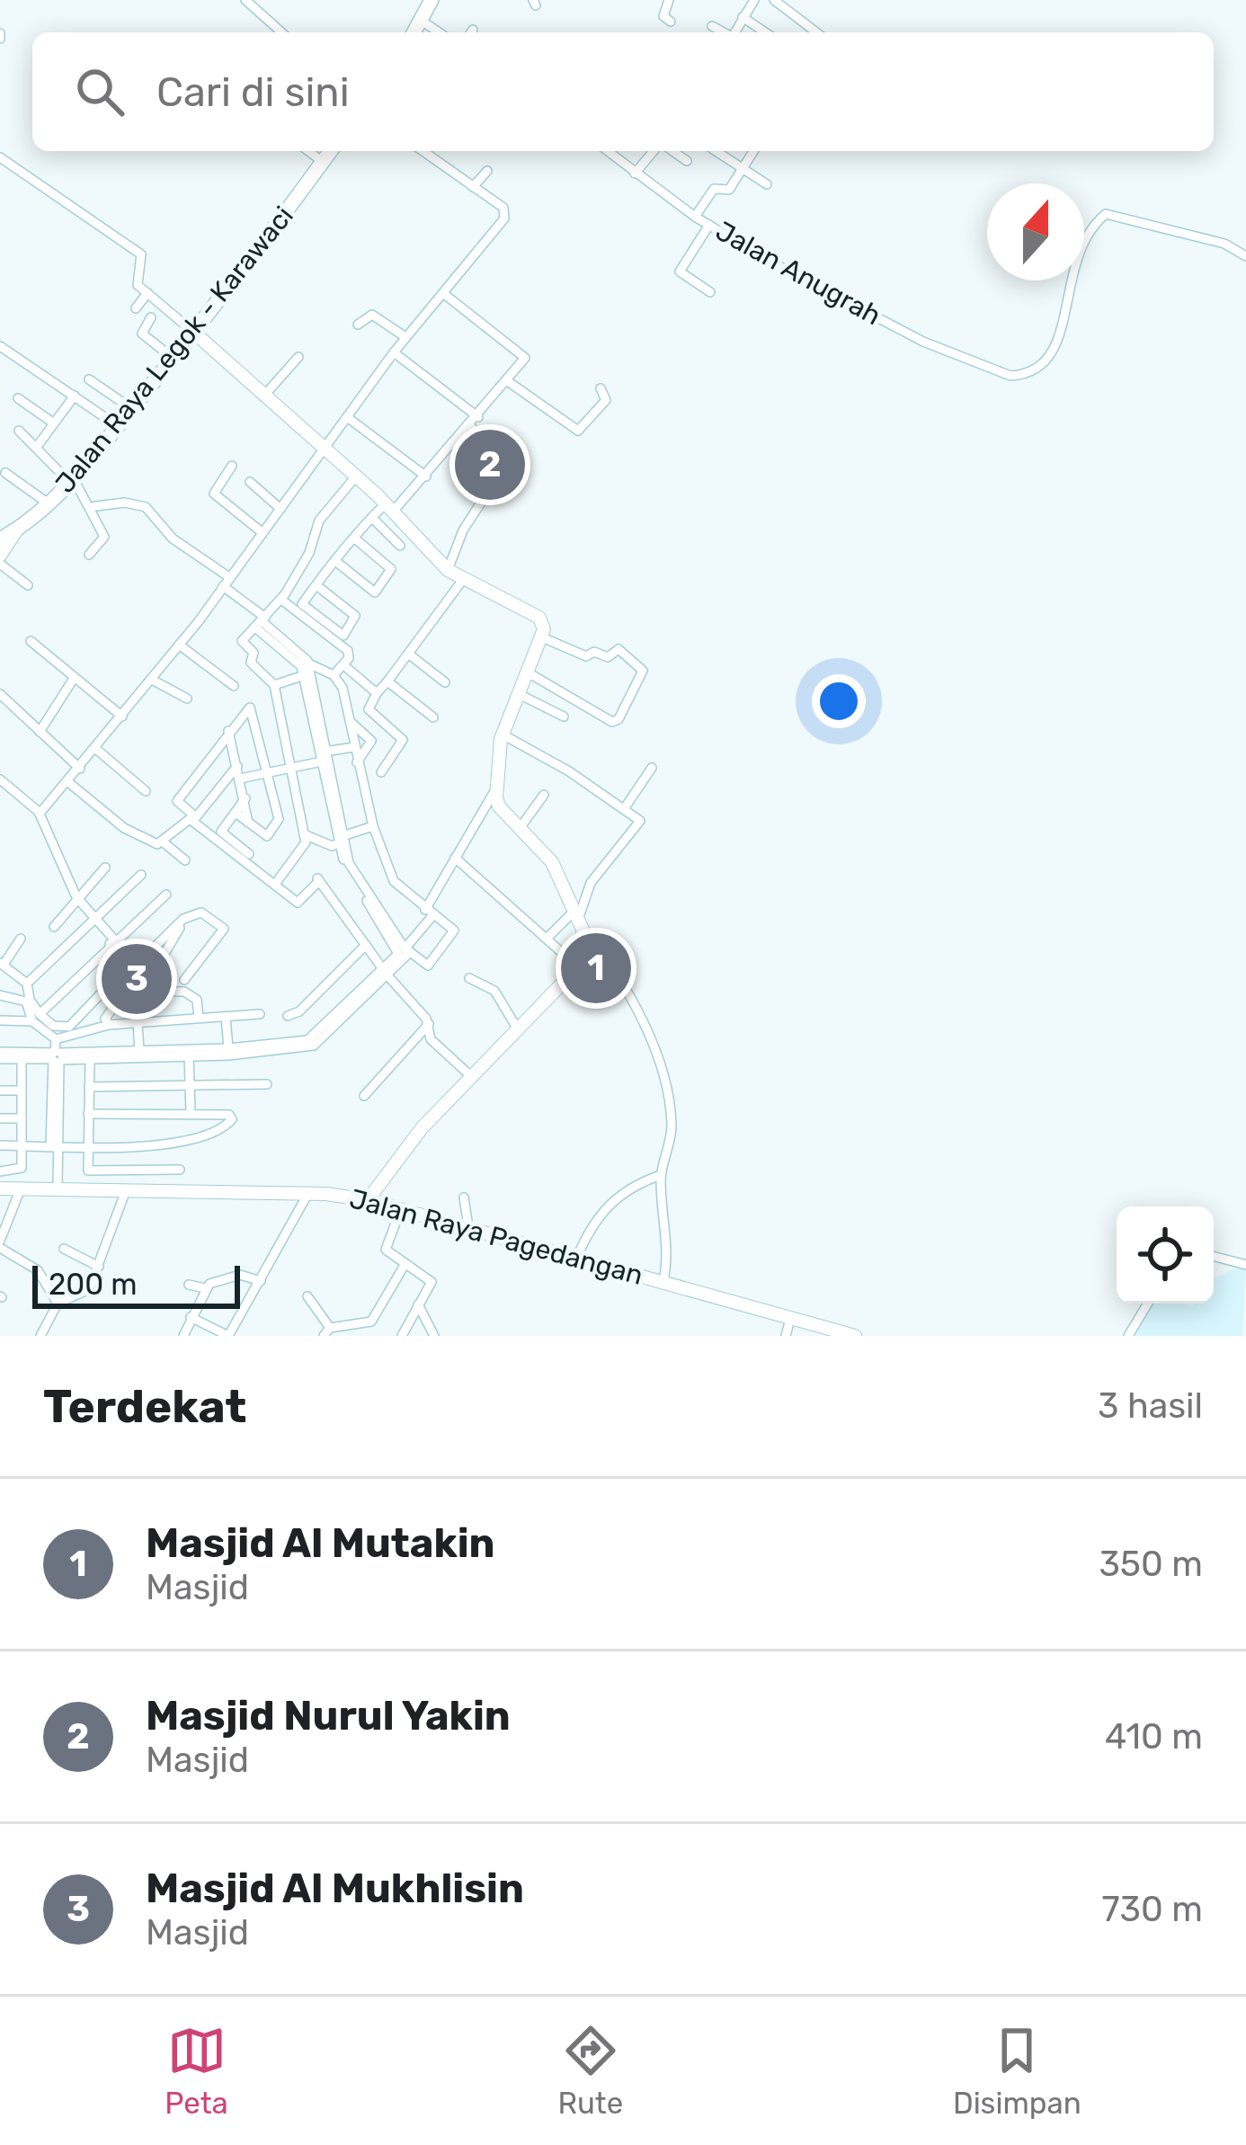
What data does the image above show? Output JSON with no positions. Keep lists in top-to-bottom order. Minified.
{"streets":{"main road":["Jalan Raya Legok - Karawaci"],"street":["Jalan Anugrah","Jalan Raya Pagedangan"]},"scale_bar":"200 m","north":"top","page":{"search":"Cari di sini","pins":["2","1","3"],"scale":"200 m","heading":["Terdekat","3 hasil"],"list":[{"mark":"1","name":"Masjid Al Mutakin","note":"Masjid","value":"350 m"},{"mark":"2","name":"Masjid Nurul Yakin","note":"Masjid","value":"410 m"},{"mark":"3","name":"Masjid Al Mukhlisin","note":"Masjid","value":"730 m"}],"nav":["Peta","Rute","Disimpan"]}}
